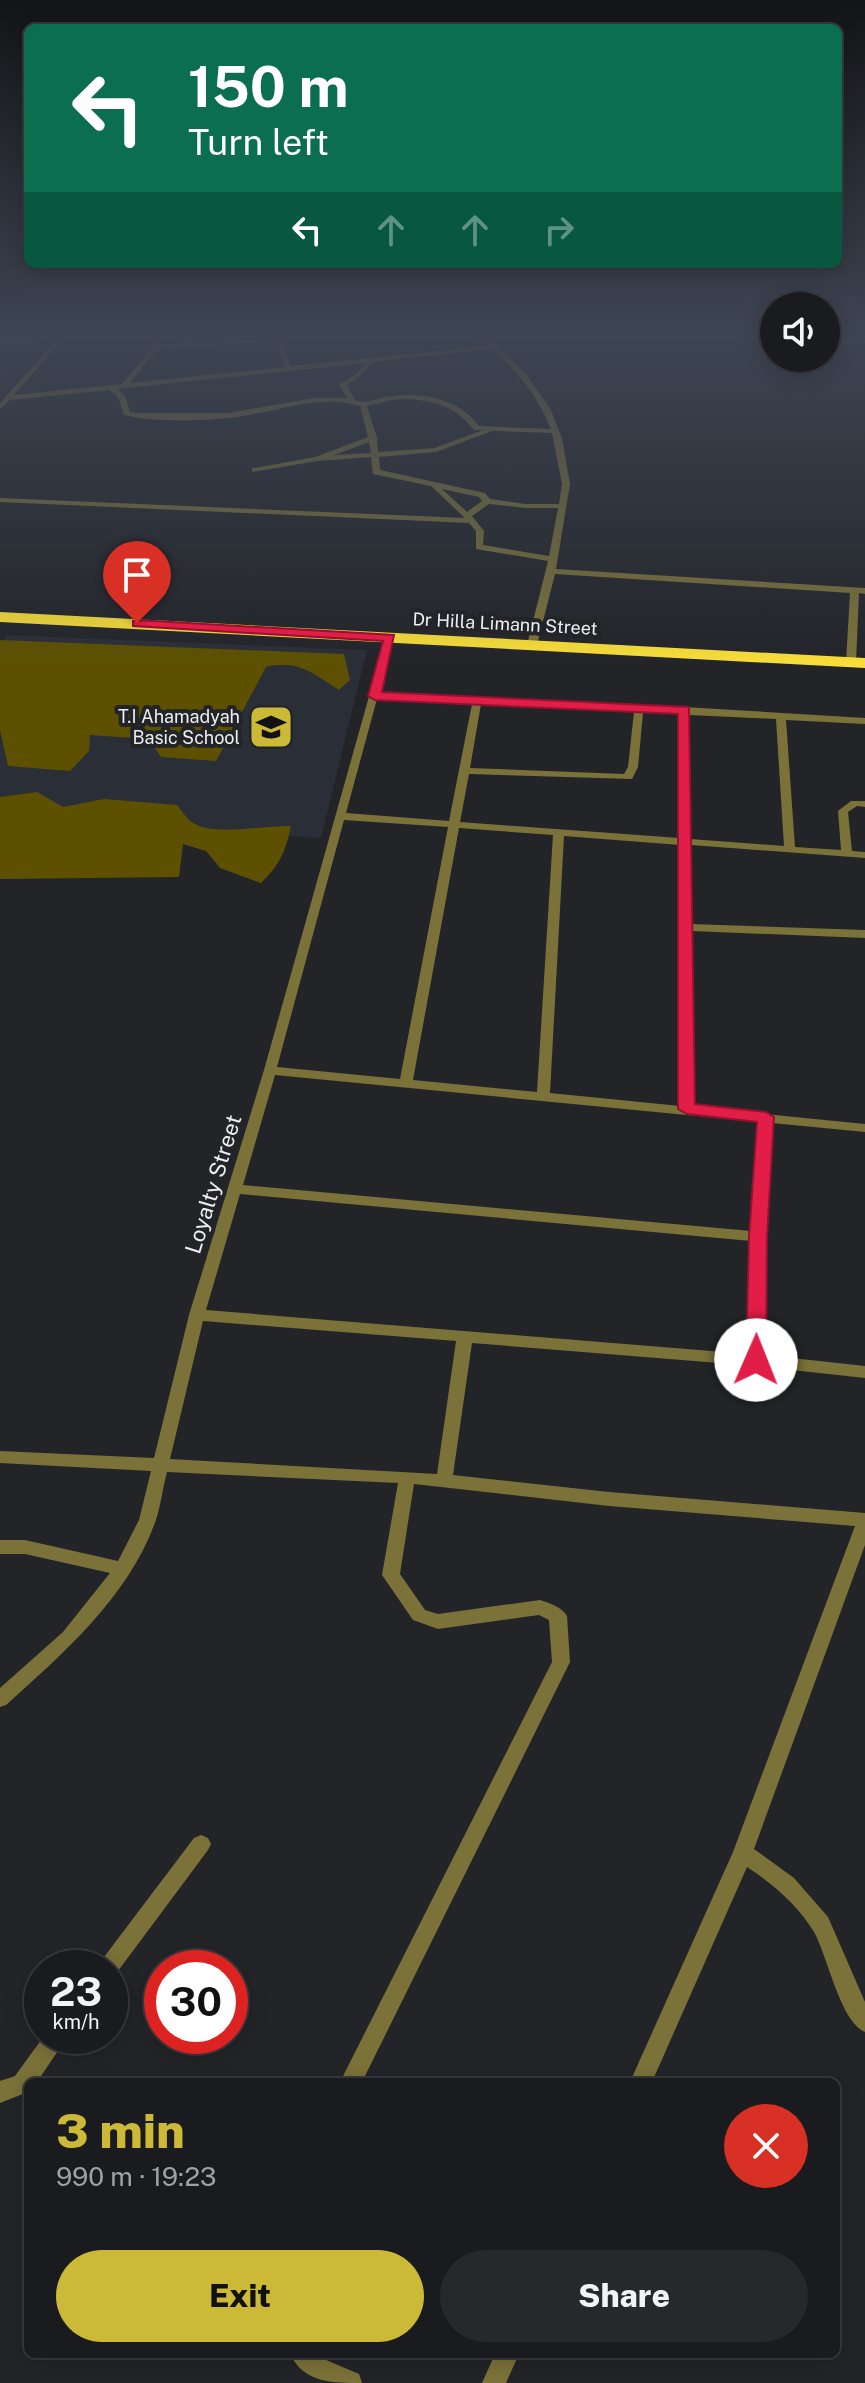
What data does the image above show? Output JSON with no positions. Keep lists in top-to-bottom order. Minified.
{"streets":{"highway":["Dr Hilla Limann Street"],"street":["Loyalty Street"]},"crossings":[["Dr Hilla Limann Street","Loyalty Street"]],"places":{"school or university":["T.I Ahamadyah Basic School"]},"page":{"turn":["150 m","Turn left"],"speed":"23 km/h","limit":"30","heading":["3 min","990 m · 19:23"],"buttons":["Exit","Share"]}}
